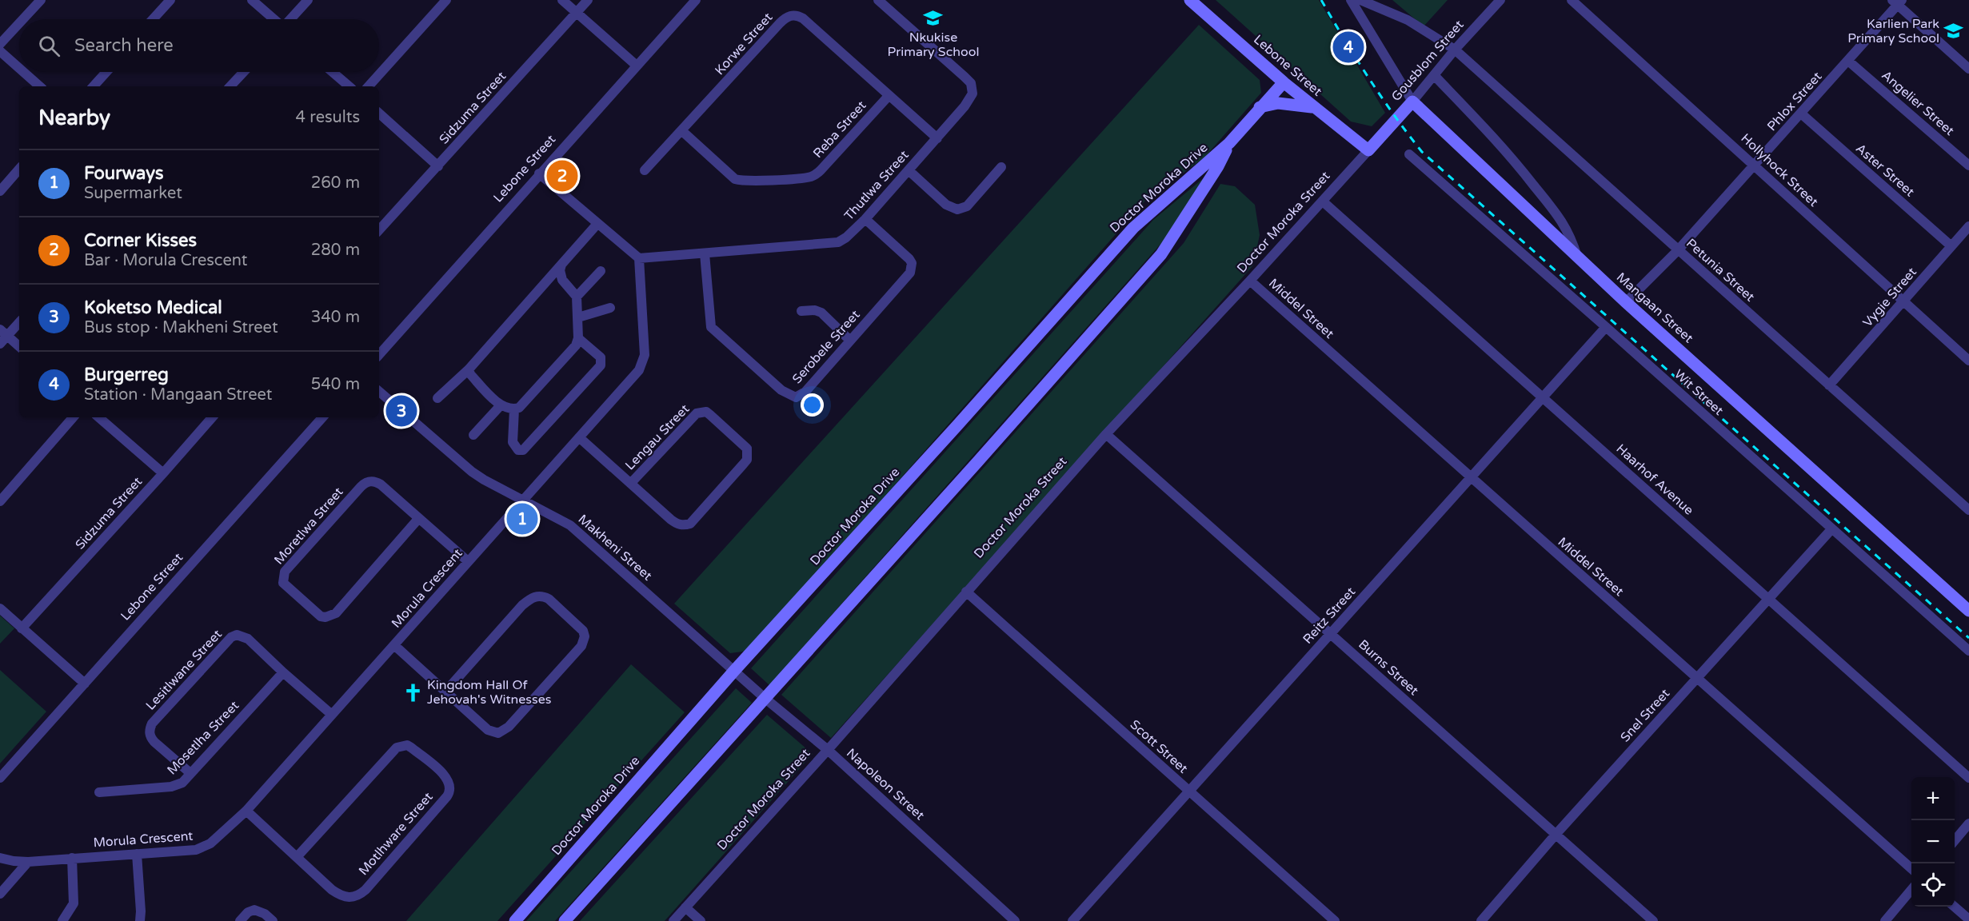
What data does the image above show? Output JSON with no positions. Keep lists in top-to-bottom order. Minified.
{"streets":{"street":["Korwe Street","Gousblom Street","Lebone Street","Phlox Street","Angelier Street","Sidzuma Street","Reba Street","Hollyhock Street","Aster Street","Thutlwa Street","Doctor Moroka Drive","Doctor Moroka Street","Petunia Street","Vygie Street","Mangaan Street","Middel Street","Serobele Street","Wit Street","Lengau Street","Haarhof Avenue","Moretlwa Street","Makheni Street","Morula Crescent","Reitz Street","Burns Street","Lesitlwane Street","Snel Street","Mosetlha Street","Scott Street","Napoleon Street","Motlhware Street"]},"crossings":[["Korwe Street","Reba Street"],["Korwe Street","Thutlwa Street"],["Gousblom Street","Doctor Moroka Street"],["Gousblom Street","Petunia Street"],["Gousblom Street","Mangaan Street"],["Lebone Street","Doctor Moroka Drive"],["Lebone Street","Doctor Moroka Street"],["Phlox Street","Angelier Street"],["Phlox Street","Hollyhock Street"],["Phlox Street","Aster Street"],["Phlox Street","Petunia Street"],["Phlox Street","Mangaan Street"],["Hollyhock Street","Vygie Street"],["Aster Street","Vygie Street"],["Thutlwa Street","Serobele Street"],["Thutlwa Street","Morula Crescent"],["Doctor Moroka Drive","Makheni Street"],["Doctor Moroka Drive","Napoleon Street"],["Doctor Moroka Street","Middel Street"],["Doctor Moroka Street","Haarhof Avenue"],["Doctor Moroka Street","Burns Street"],["Doctor Moroka Street","Scott Street"],["Doctor Moroka Street","Napoleon Street"],["Petunia Street","Vygie Street"],["Middel Street","Reitz Street"],["Middel Street","Snel Street"],["Wit Street","Reitz Street"],["Wit Street","Snel Street"],["Lengau Street","Morula Crescent"],["Haarhof Avenue","Reitz Street"],["Haarhof Avenue","Snel Street"],["Moretlwa Street","Morula Crescent"],["Makheni Street","Morula Crescent"],["Makheni Street","Napoleon Street"],["Morula Crescent","Lesitlwane Street"],["Morula Crescent","Motlhware Street"],["Reitz Street","Burns Street"],["Reitz Street","Scott Street"],["Burns Street","Snel Street"],["Lesitlwane Street","Mosetlha Street"]],"places":{"school or university":["Nkukise Primary School","Karlien Park Primary School"],"church":["Kingdom Hall Of Jehovah's Witnesses"]},"page":{"search":"Search here","pins":["4","2","3","1"],"heading":["Nearby","4 results"],"list":[{"mark":"1","name":"Fourways","note":"Supermarket","value":"260 m"},{"mark":"2","name":"Corner Kisses","note":"Bar · Morula Crescent","value":"280 m"},{"mark":"3","name":"Koketso Medical","note":"Bus stop · Makheni Street","value":"340 m"},{"mark":"4","name":"Burgerreg","note":"Station · Mangaan Street","value":"540 m"}],"map_buttons":["+","−"]}}
